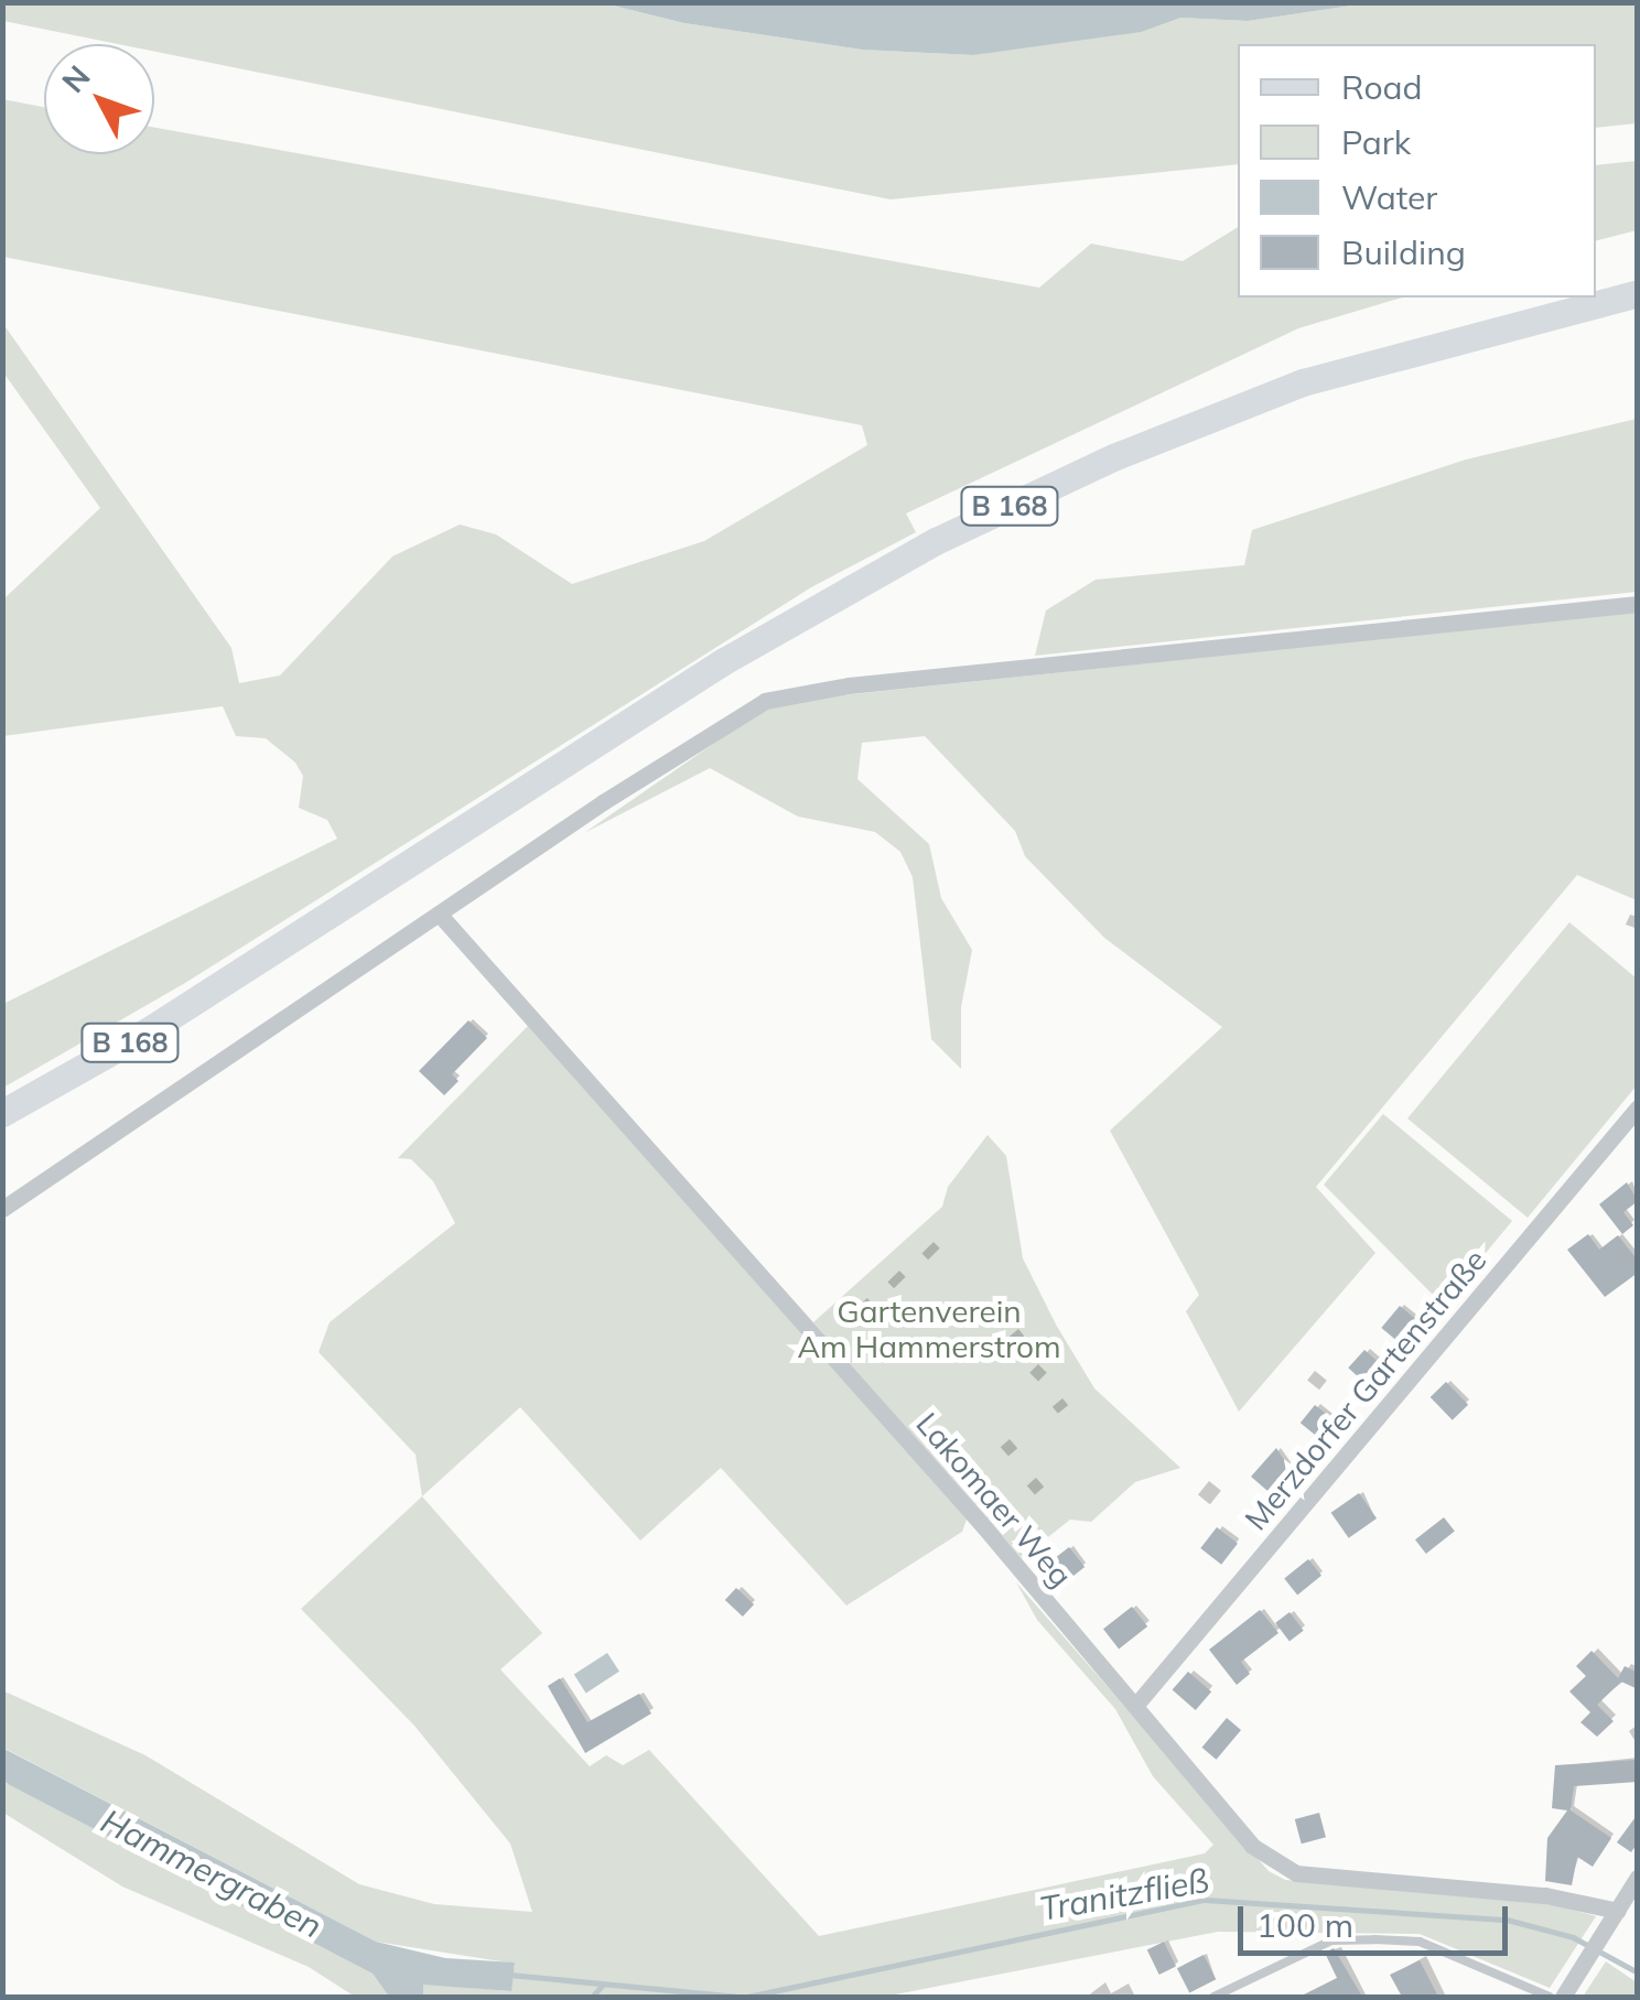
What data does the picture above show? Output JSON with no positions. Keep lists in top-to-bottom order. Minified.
{"streets":{"main road":["B 168"],"street":["Merzdorfer Gartenstraße","Lakomaer Weg"]},"crossings":[["Merzdorfer Gartenstraße","Lakomaer Weg"]],"water":["Hammergraben","Tranitzfließ"],"parks":["Gartenverein Am Hammerstrom"],"legend":["Road","Park","Water","Building"],"scale_bar":"100 m","north":"top left"}
